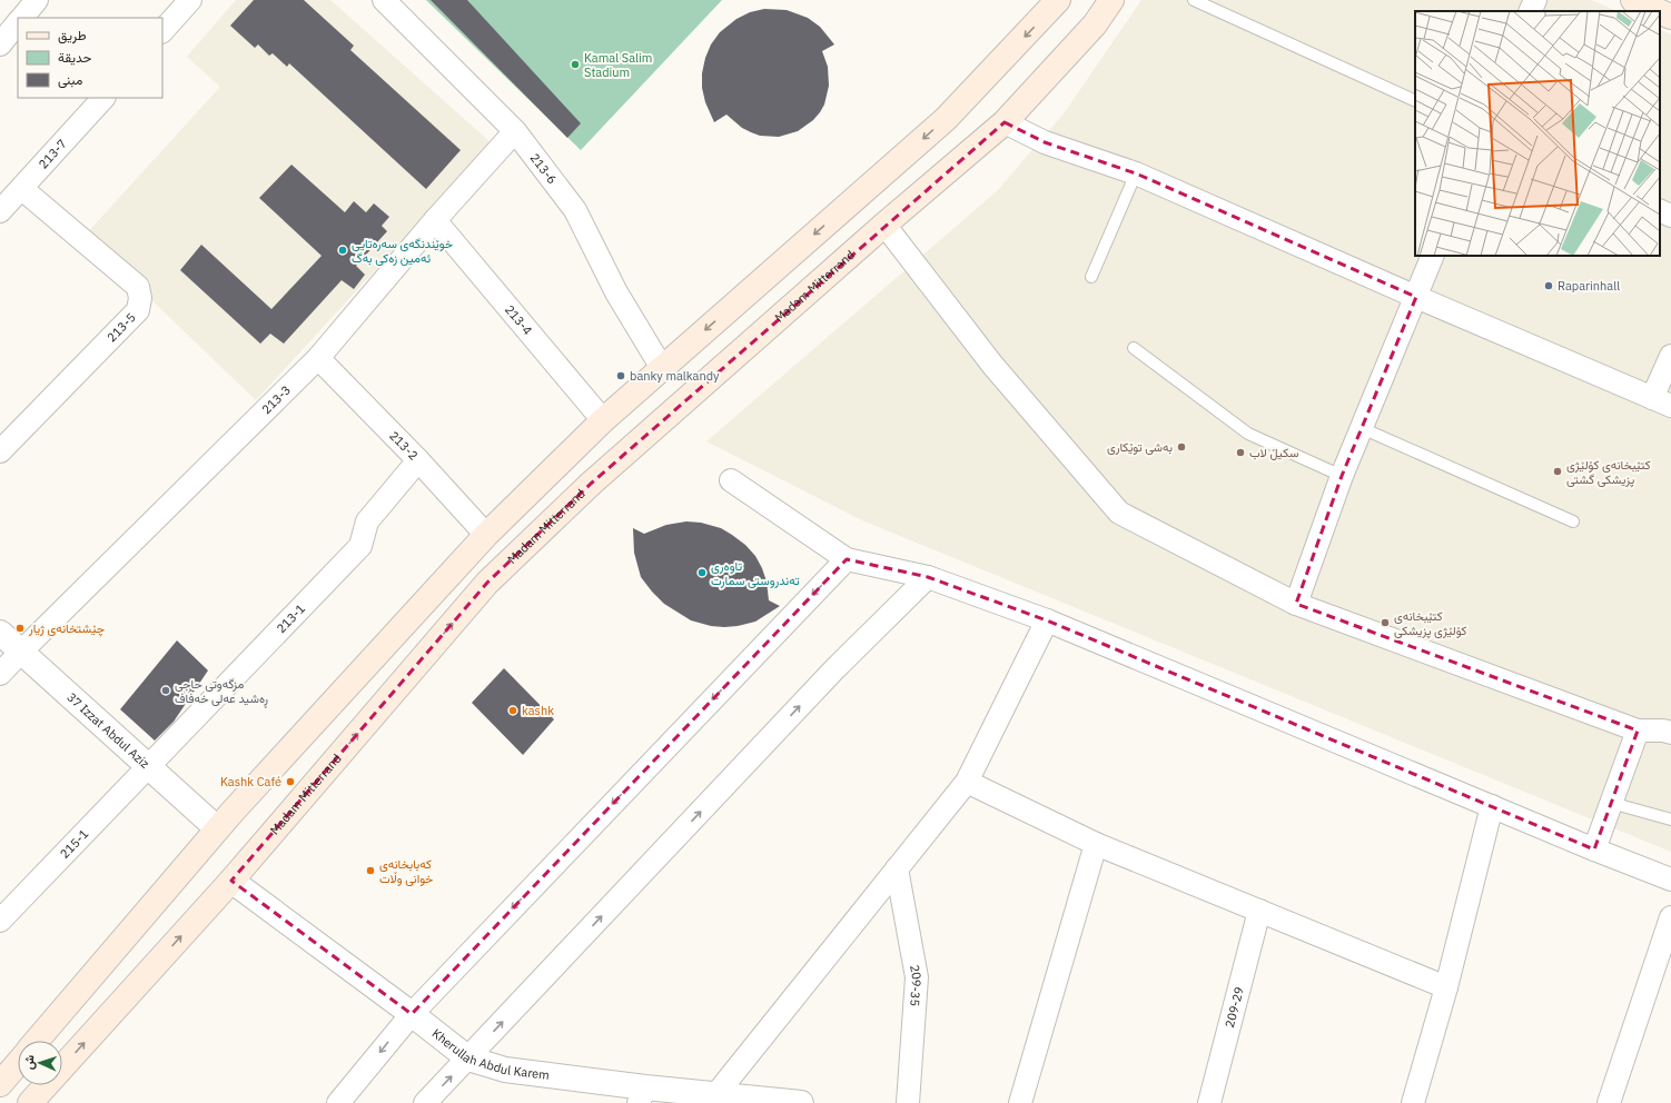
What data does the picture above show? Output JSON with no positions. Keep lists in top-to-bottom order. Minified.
{"streets":{"main road":["Madam Mitterrand"],"street":["213-7","213-6","213-4","213-5","213-3","213-2","213-1","37 Izzat Abdul Aziz","215-1","209-35","209-29","Kherullah Abdul Karem"]},"crossings":[["213-7","213-5"],["213-6","213-3"],["Madam Mitterrand","Kherullah Abdul Karem"],["213-4","213-3"],["213-3","213-2"],["213-3","37 Izzat Abdul Aziz"],["213-2","213-1"],["213-1","37 Izzat Abdul Aziz"],["213-1","215-1"],["37 Izzat Abdul Aziz","215-1"]],"places":["Kamal Salim Stadium","خوێندنگەی سەرەتایی ئەمین زەکی بەگ","Raparinhall","banky malkandy","بە‌شی توێكاری","سكیڵ لاب","کتێبخانەی کۆلێژی پزیشکی گشتی","تاوەری تەندروستی سمارت","كتێبخانە‌ی كۆلێژی پزیشكی","چێشتخانەی ژیار","مزگەوتی حاجی ڕەشید عەلی خەفاف","kashk","Kashk Café","کەبابخانەی خوانی وڵات"],"legend":["طريق","حديقة","مبنى"],"north":"left"}
